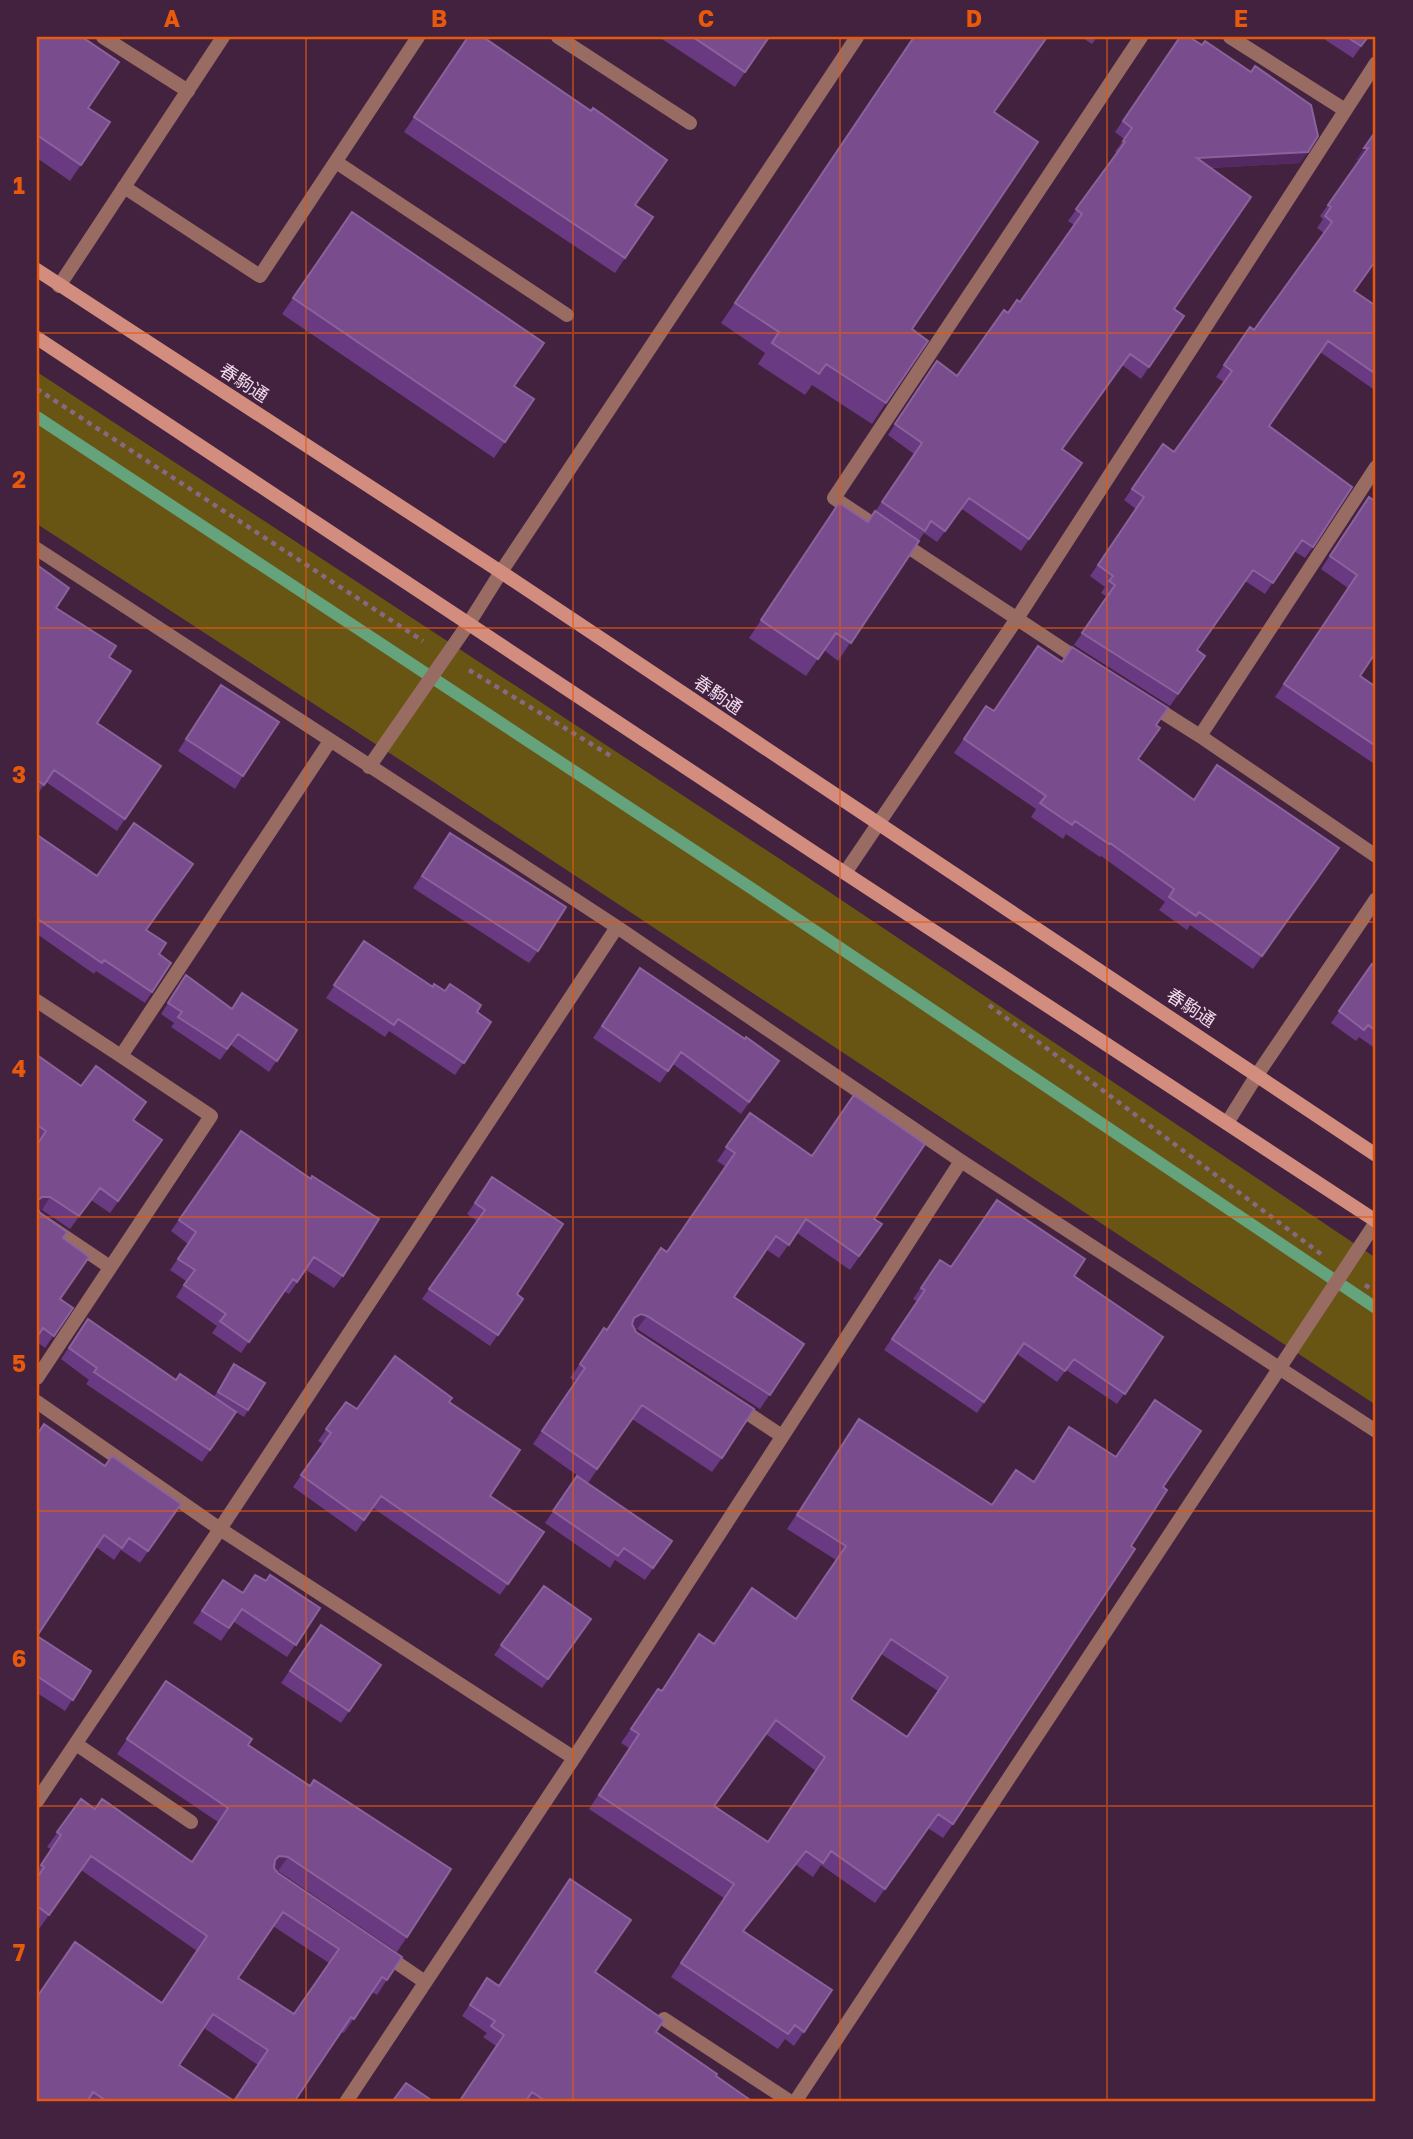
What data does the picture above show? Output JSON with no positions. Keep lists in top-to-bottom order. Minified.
{"streets":{"street":["春駒通"]},"grid":{"columns":["A","B","C","D","E"],"rows":["1","2","3","4","5","6","7"]}}
